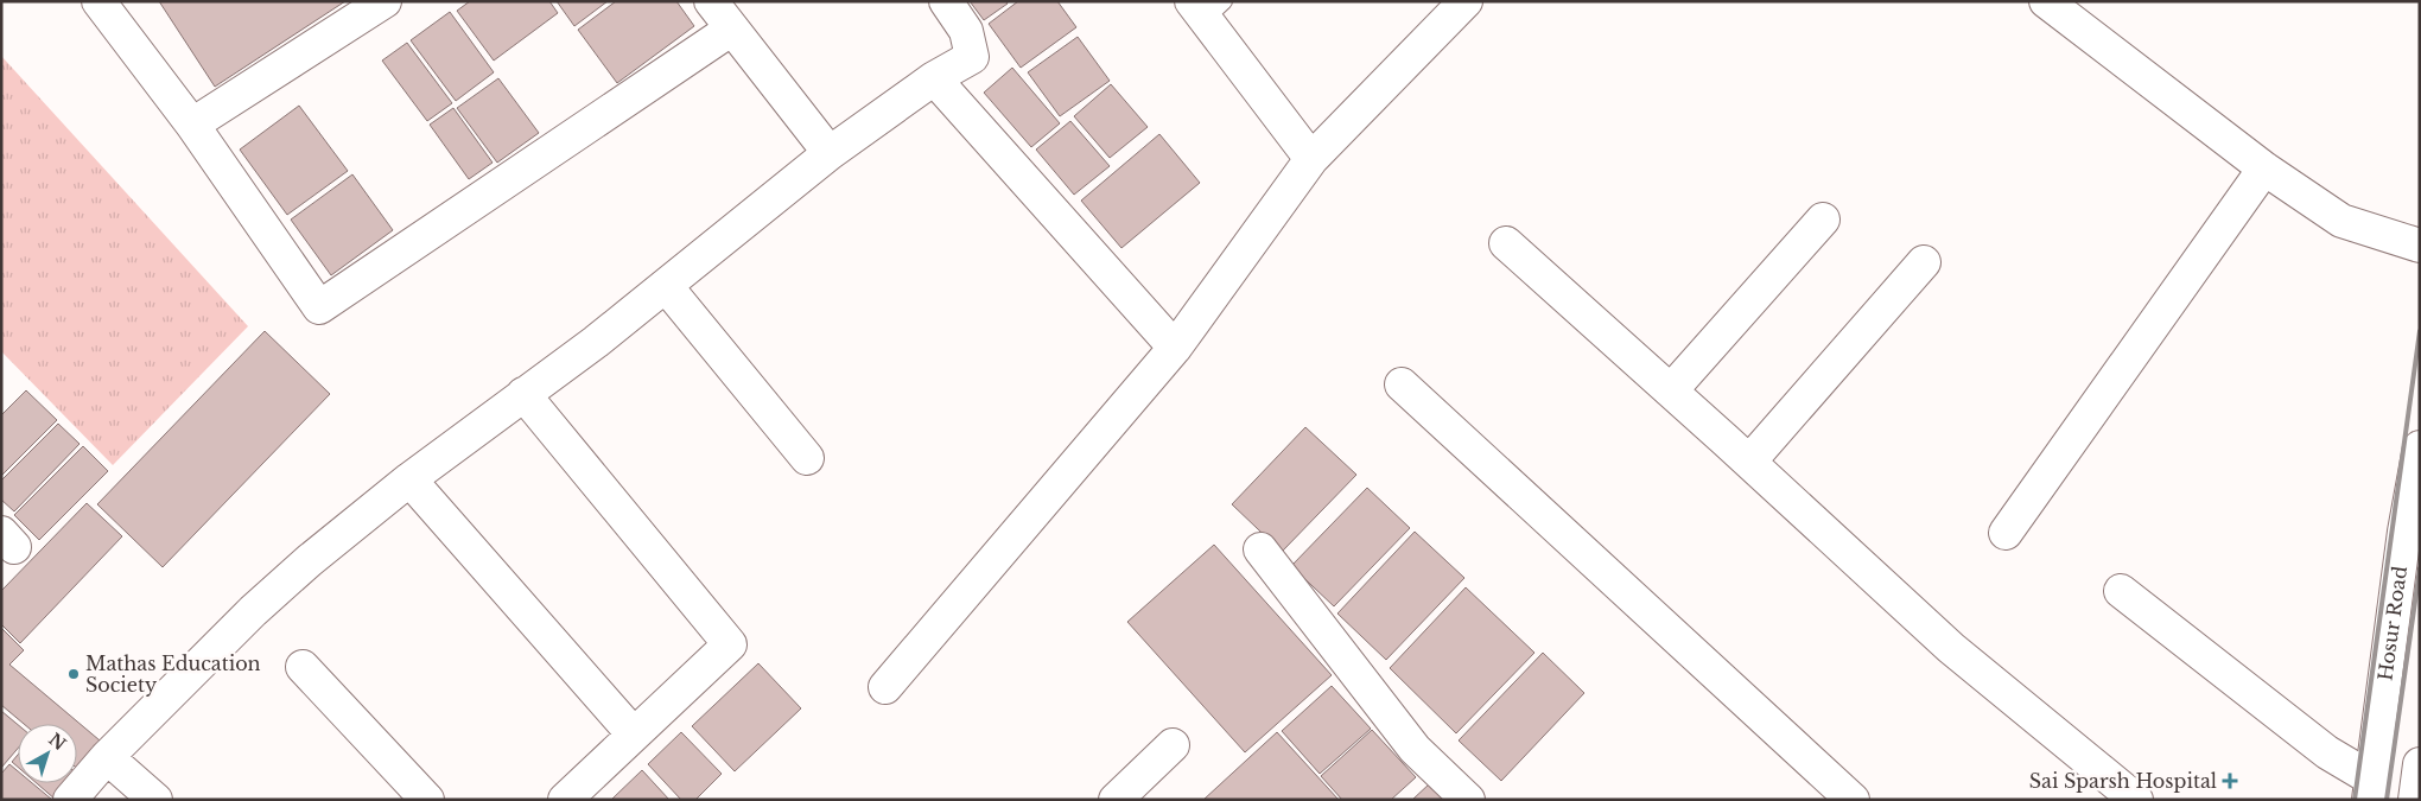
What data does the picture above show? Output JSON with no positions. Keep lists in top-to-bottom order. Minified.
{"streets":{"main road":["Hosur Road"]},"places":{"other":["Mathas Education Society"],"health":["Sai Sparsh Hospital"]},"north":"top right"}
